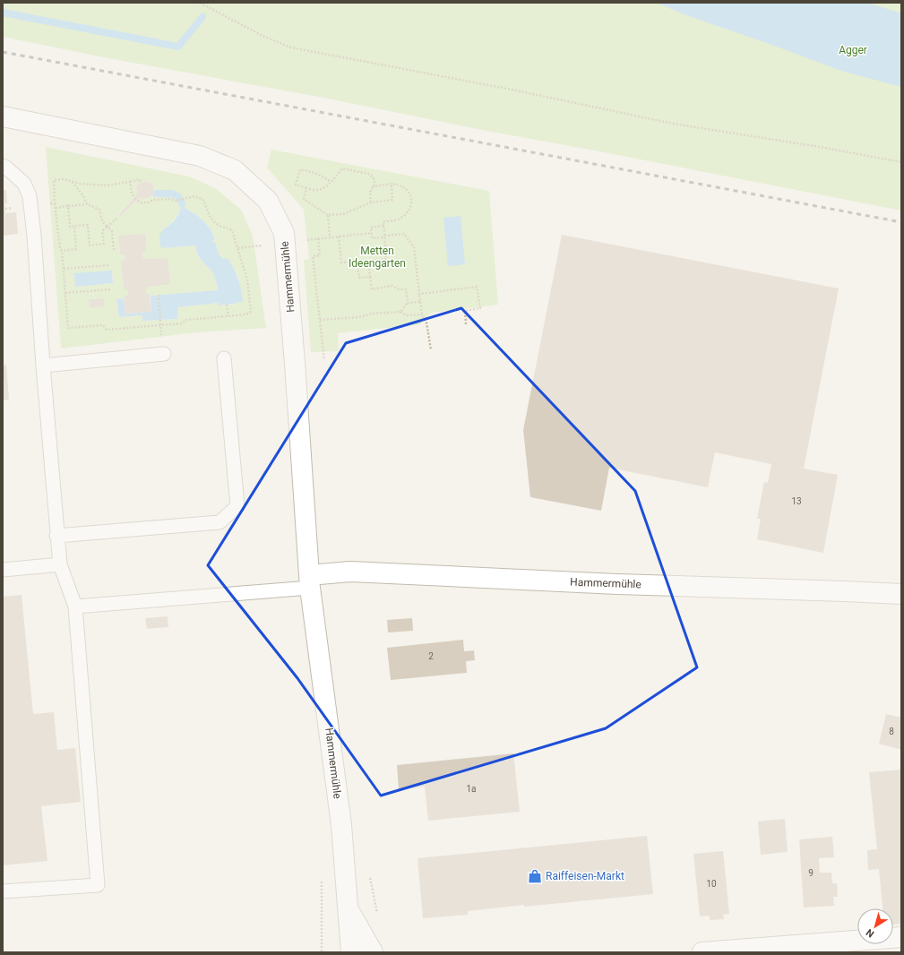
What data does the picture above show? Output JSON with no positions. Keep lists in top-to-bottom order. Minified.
{"streets":{"street":["Hammermühle"]},"parks":["Agger","Metten Ideengarten"],"places":{"shop":["Raiffeisen-Markt"]},"house_numbers":["13","2","8","1a","9","10"],"north":"bottom left"}
